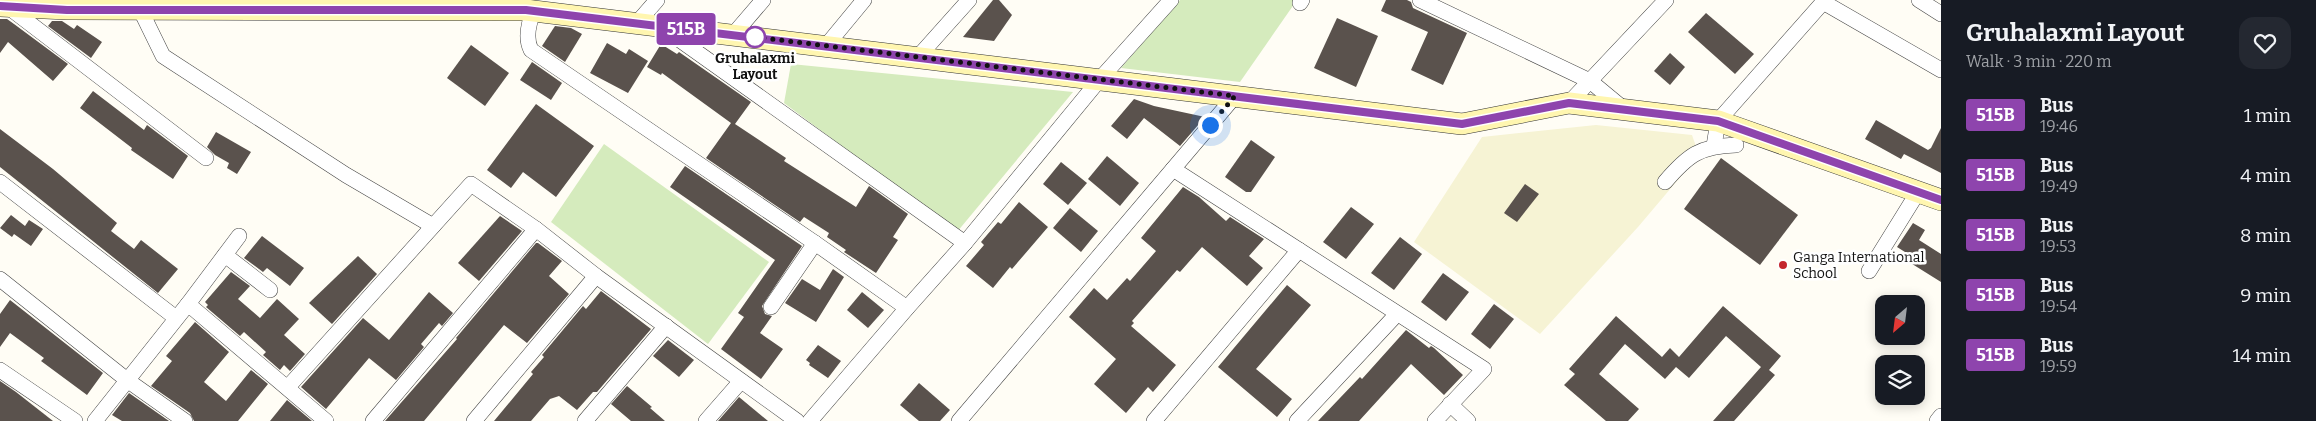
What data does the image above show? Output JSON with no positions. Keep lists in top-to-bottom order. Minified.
{"places":["Gruhalaxmi Layout","Ganga International School"],"lines":["bus line 515B"],"north":"bottom left","page":{"on_map":"515B","heading":["Gruhalaxmi Layout","Walk · 3 min · 220 m"],"list":[{"mark":"515B","name":"Bus","note":"19:46","value":"1 min"},{"mark":"515B","name":"Bus","note":"19:49","value":"4 min"},{"mark":"515B","name":"Bus","note":"19:53","value":"8 min"},{"mark":"515B","name":"Bus","note":"19:54","value":"9 min"},{"mark":"515B","name":"Bus","note":"19:59","value":"14 min"}]}}
